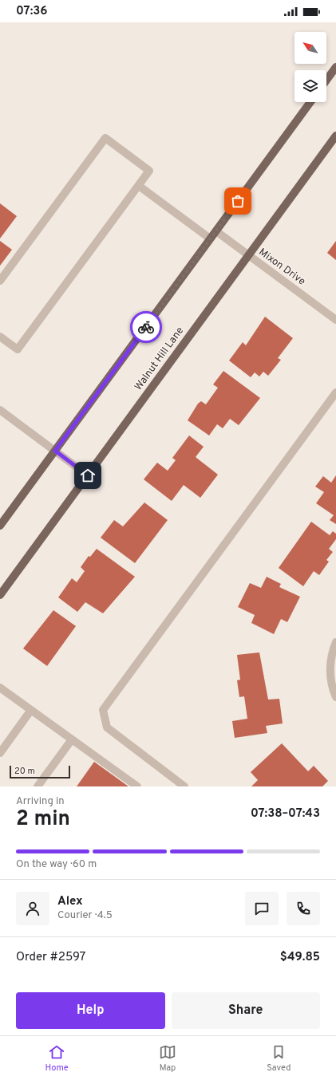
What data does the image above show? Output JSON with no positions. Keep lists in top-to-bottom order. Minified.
{"streets":{"main road":["Walnut Hill Lane"],"street":["Mixon Drive"]},"crossings":[["Mixon Drive","Walnut Hill Lane"]],"scale_bar":"20 m","north":"top left","page":{"status":"07:36","scale":"20 m","heading":["2 min","Arriving in","07:38–07:43"],"panel":["Alex","Courier · 4.5","Order #2597","$49.85"],"bar":"On the way · 60 m","buttons":["Help","Share"],"tabs":["Home","Map","Saved"]}}
